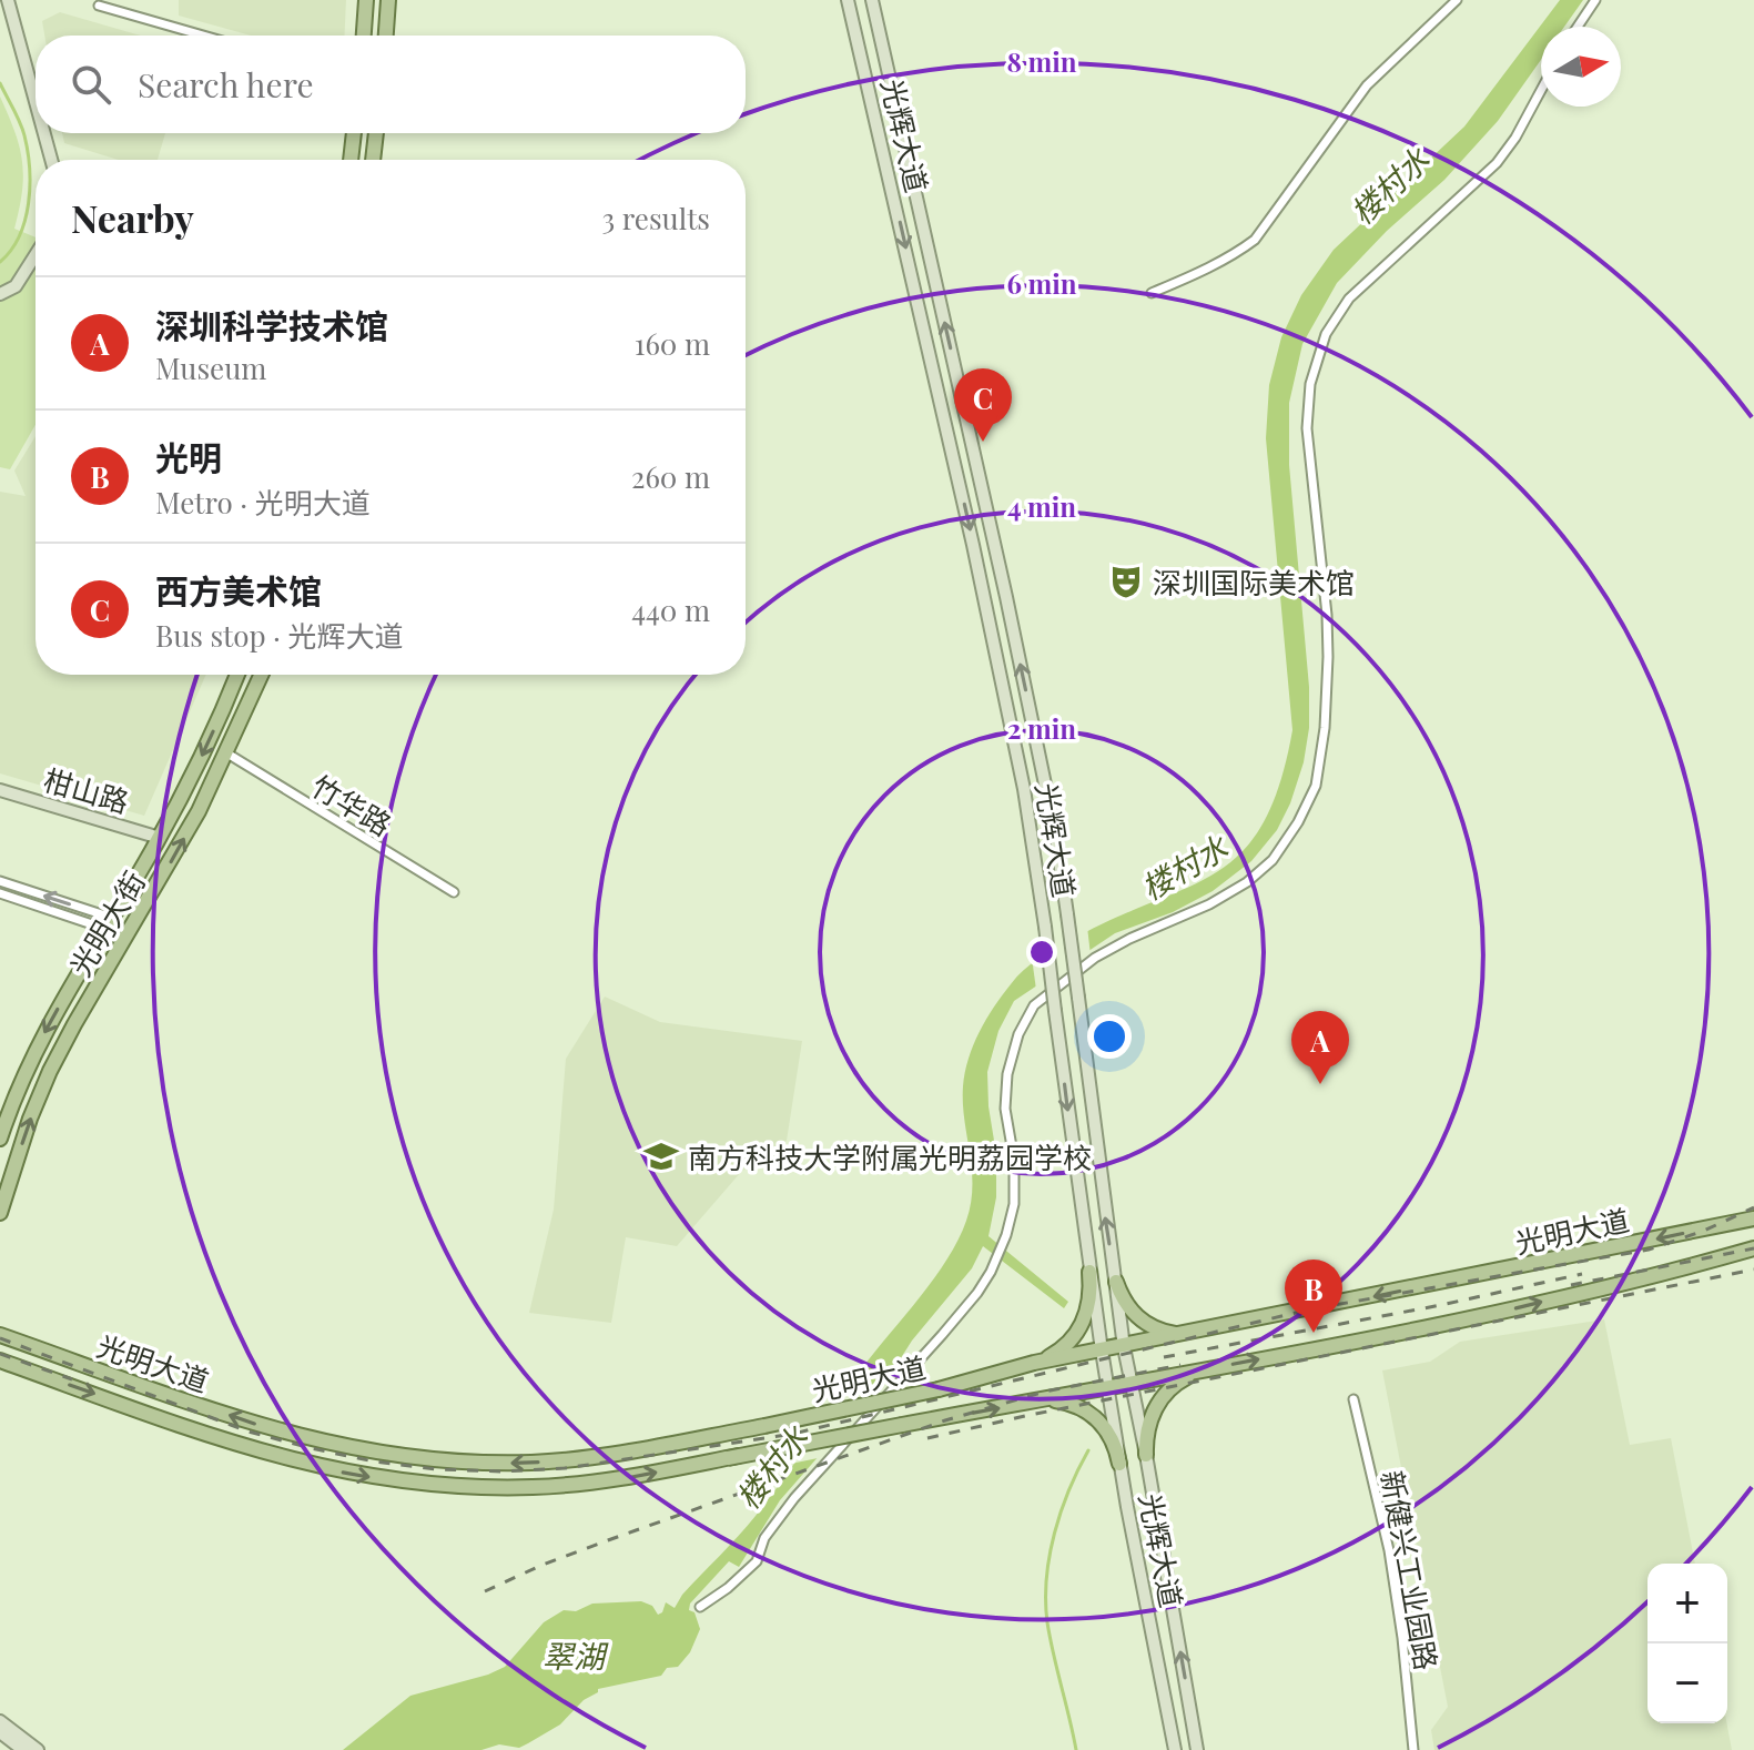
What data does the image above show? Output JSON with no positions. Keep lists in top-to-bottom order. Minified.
{"streets":{"main road":["光辉大道","柑山路","光明大街","光明大道"],"street":["竹华路","新健兴工业园路"]},"crossings":[["光辉大道","光明大道"],["柑山路","光明大街"],["竹华路","光明大街"]],"water":["楼村水","翠湖"],"places":{"theatre":["深圳国际美术馆"],"school or university":["南方科技大学附属光明荔园学校"]},"north":"right","page":{"search":"Search here","heading":["Nearby","3 results"],"list":[{"mark":"A","name":"深圳科学技术馆","note":"Museum","value":"160 m"},{"mark":"B","name":"光明","note":"Metro · 光明大道","value":"260 m"},{"mark":"C","name":"西方美术馆","note":"Bus stop · 光辉大道","value":"440 m"}],"pins":["C","A","B"],"map_buttons":["+","−"]},"rings":["8 min","6 min","4 min","2 min"]}
